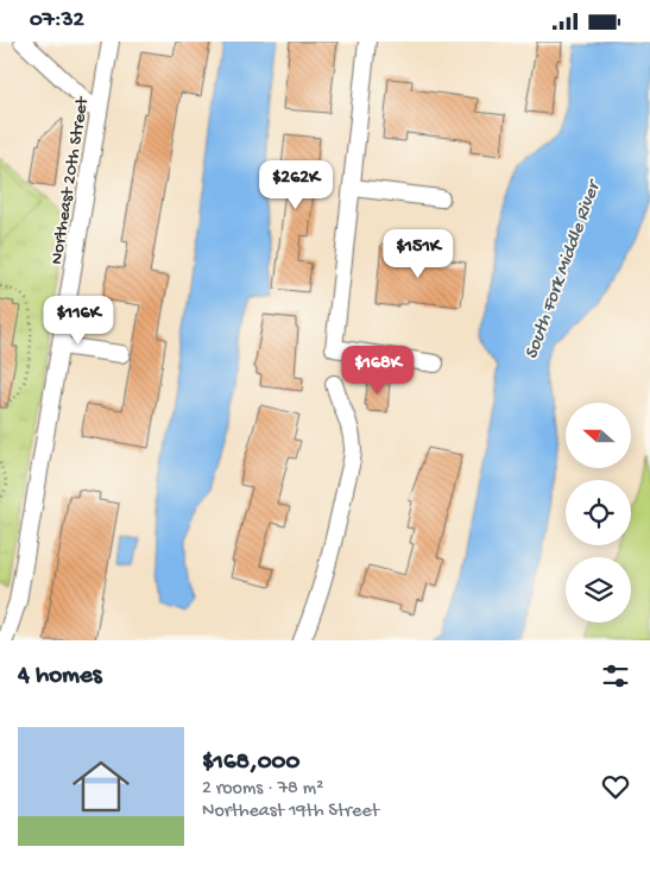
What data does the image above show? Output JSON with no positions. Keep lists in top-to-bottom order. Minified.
{"streets":{"street":["Northeast 20th Street"]},"water":["South Fork Middle River"],"north":"left","page":{"status":"07:32","price":["$262K","$151K","$116K","$168K"],"heading":"4 homes","list":[{"name":"$168,000","note":"2 rooms · 78 m² · Northeast 19th Street"}]}}
